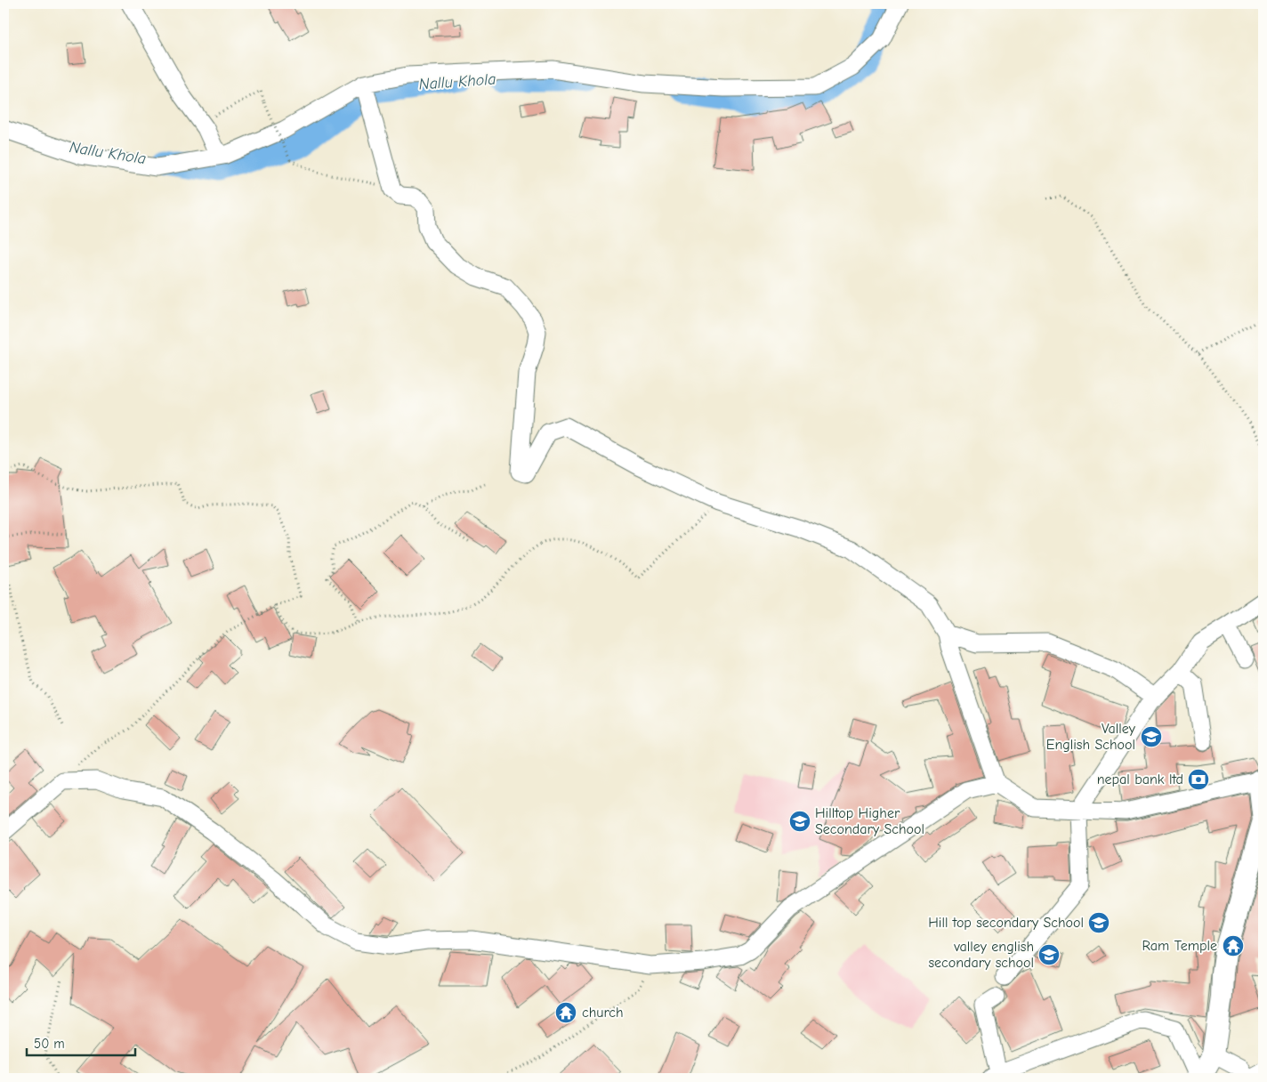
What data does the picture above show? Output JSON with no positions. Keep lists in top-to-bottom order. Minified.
{"water":["Nallu Khola"],"places":{"school or university":["Valley English School","Hilltop Higher Secondary School","Hill top secondary School","valley english secondary school"],"bank":["nepal bank ltd"],"temple":["Ram Temple","church"]},"scale_bar":"50 m"}
